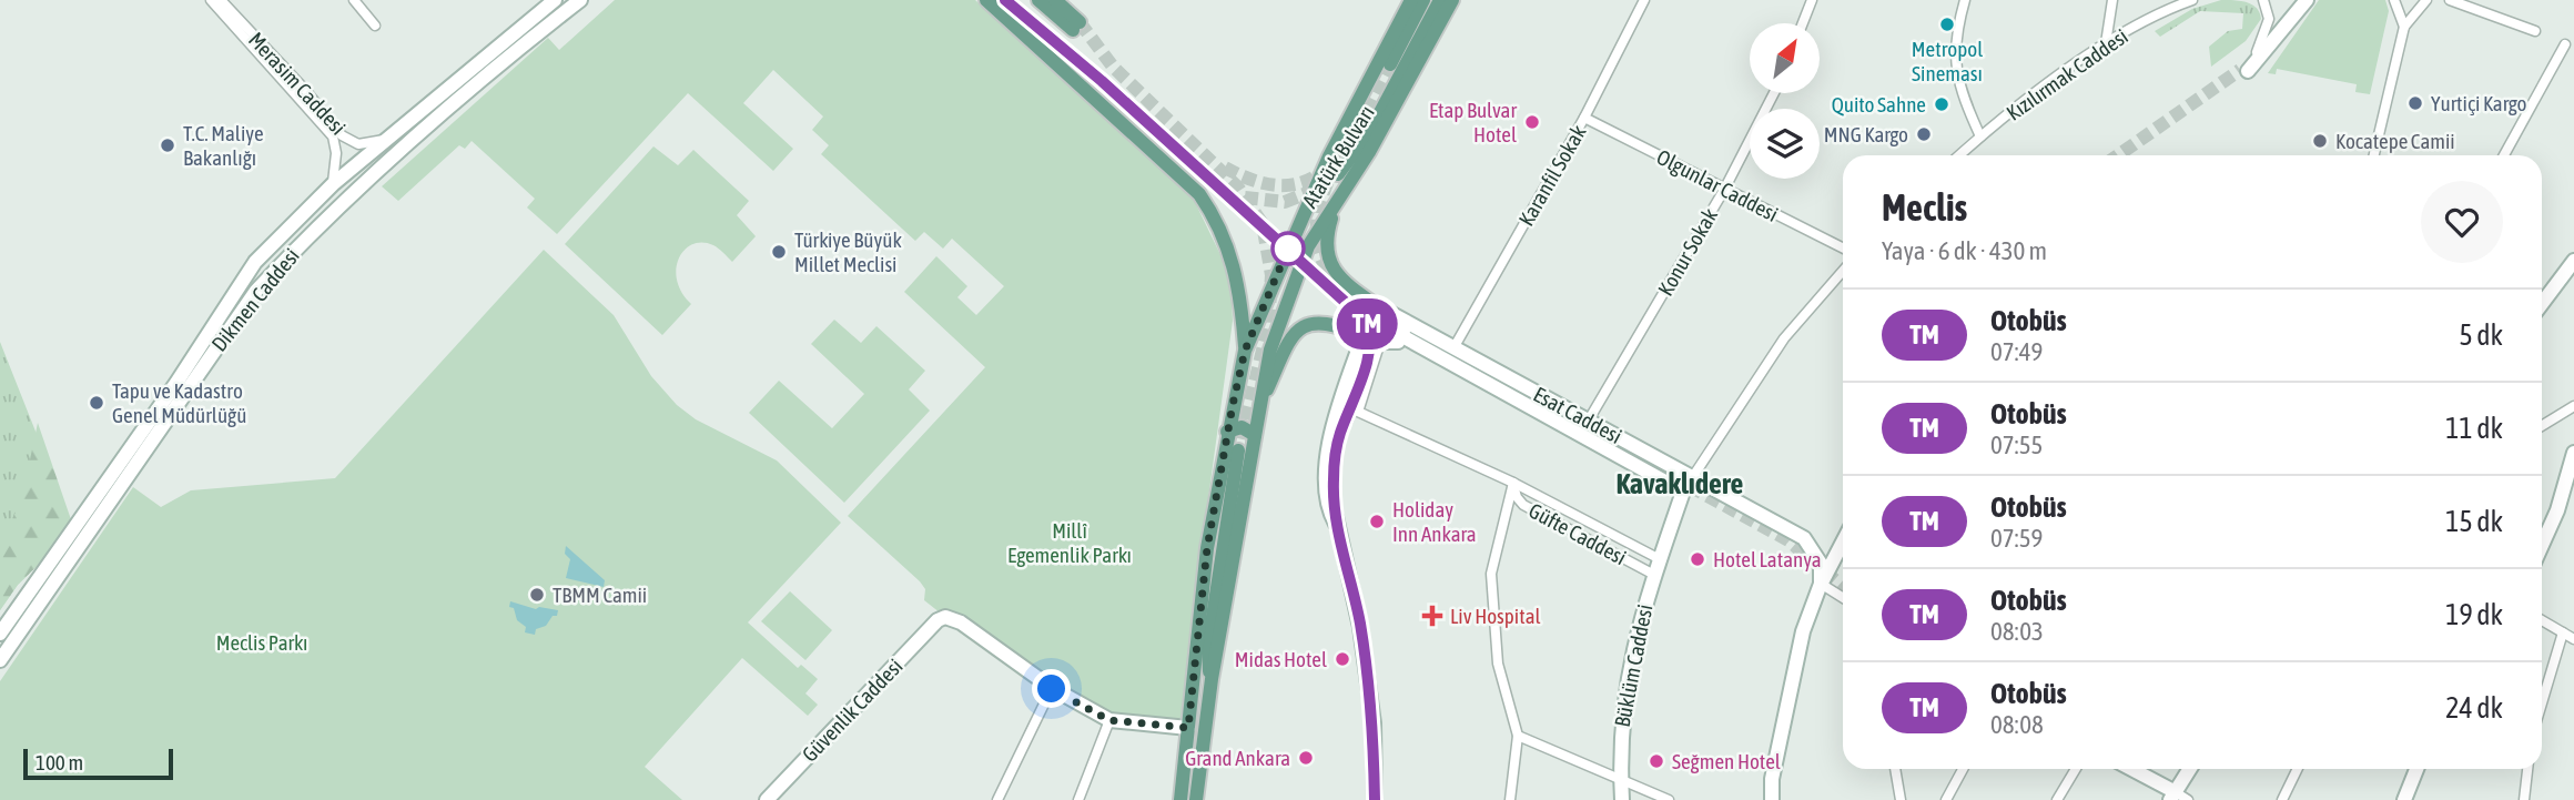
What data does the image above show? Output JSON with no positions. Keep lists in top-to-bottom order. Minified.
{"streets":{"main road":["Atatürk Bulvarı","Dikmen Caddesi","Esat Caddesi","Büklüm Caddesi","Güvenlik Caddesi"],"street":["Kızılırmak Caddesi","Merasim Caddesi","Karanfil Sokak","Olgunlar Caddesi","Konur Sokak","Güfte Caddesi"]},"crossings":[["Merasim Caddesi","Dikmen Caddesi"],["Karanfil Sokak","Olgunlar Caddesi"],["Karanfil Sokak","Esat Caddesi"],["Olgunlar Caddesi","Konur Sokak"],["Konur Sokak","Esat Caddesi"],["Esat Caddesi","Güfte Caddesi"],["Esat Caddesi","Büklüm Caddesi"],["Güfte Caddesi","Büklüm Caddesi"]],"districts":["Kavaklıdere"],"parks":["Millî Egemenlik Parkı","Meclis Parkı"],"places":{"other":["Metropol Sineması","Yurtiçi Kargo","Quito Sahne","Etap Bulvar Hotel","MNG Kargo","Kocatepe Camii","T.C. Maliye Bakanlığı","Türkiye Büyük Millet Meclisi","Tapu ve Kadastro Genel Müdürlüğü","Holiday Inn Ankara","Hotel Latanya","TBMM Camii","Midas Hotel","Grand Ankara","Seğmen Hotel"],"health":["Liv Hospital"]},"lines":["bus line TM"],"scale_bar":"100 m","north":"top right","page":{"on_map":"TM","heading":["Meclis","Yaya · 6 dk · 430 m"],"list":[{"mark":"TM","name":"Otobüs","note":"07:49","value":"5 dk"},{"mark":"TM","name":"Otobüs","note":"07:55","value":"11 dk"},{"mark":"TM","name":"Otobüs","note":"07:59","value":"15 dk"},{"mark":"TM","name":"Otobüs","note":"08:03","value":"19 dk"},{"mark":"TM","name":"Otobüs","note":"08:08","value":"24 dk"}],"scale":"100 m"}}
